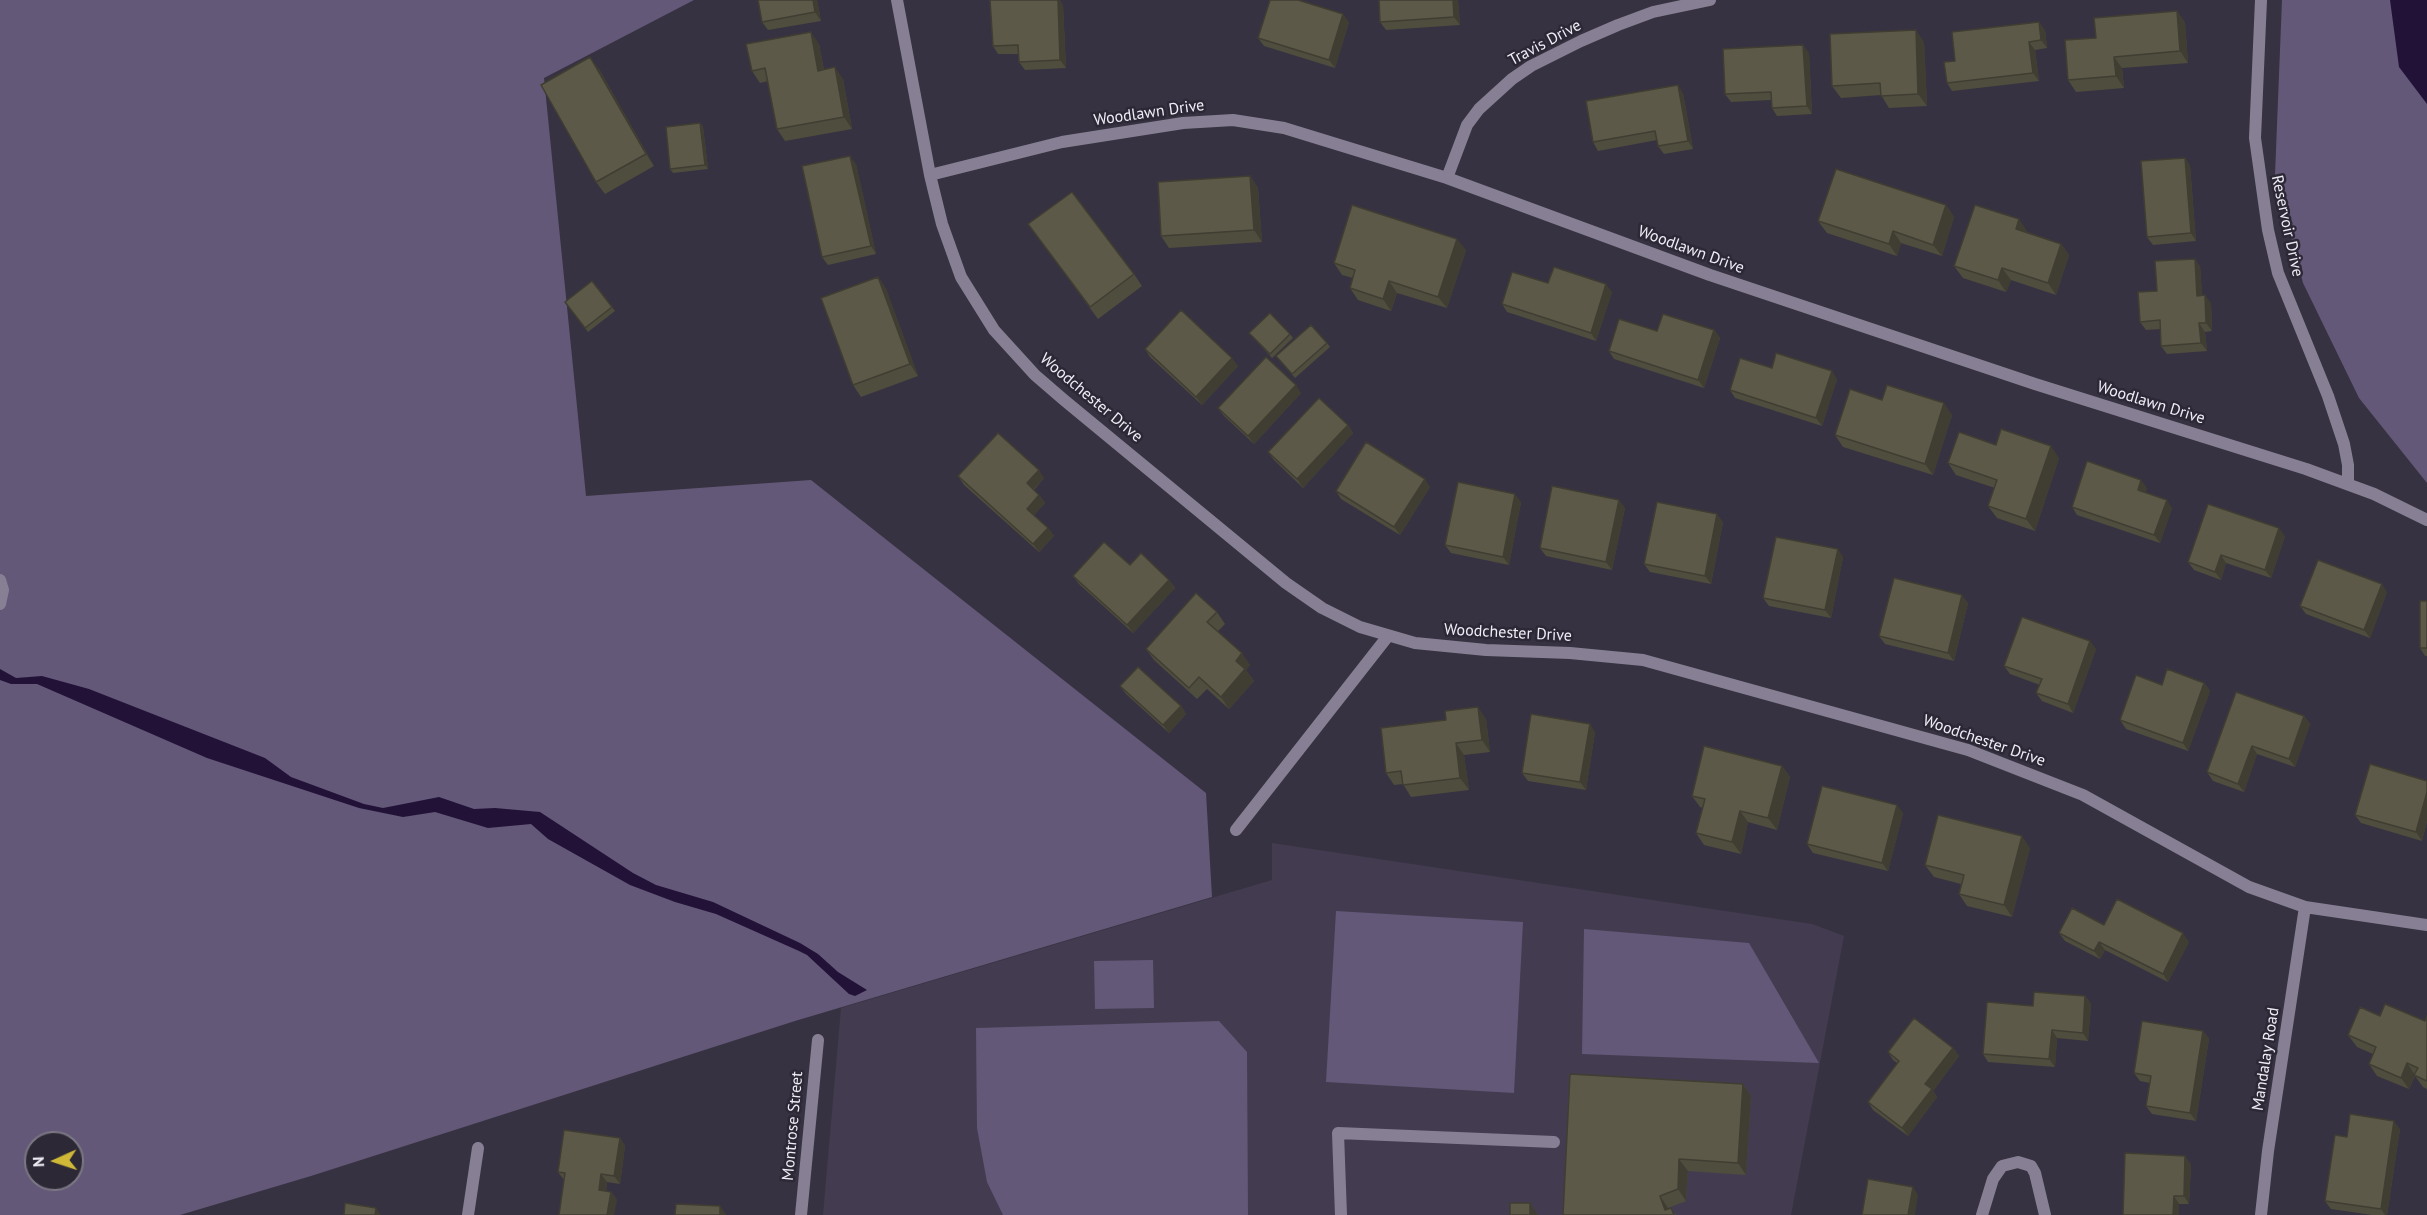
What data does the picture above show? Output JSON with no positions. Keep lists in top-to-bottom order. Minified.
{"streets":{"street":["Travis Drive","Woodlawn Drive","Reservoir Drive","Woodchester Drive","Mandalay Road","Montrose Street"]},"crossings":[["Travis Drive","Woodlawn Drive"],["Woodlawn Drive","Reservoir Drive"],["Woodlawn Drive","Woodchester Drive"],["Woodchester Drive","Mandalay Road"]],"north":"left"}
